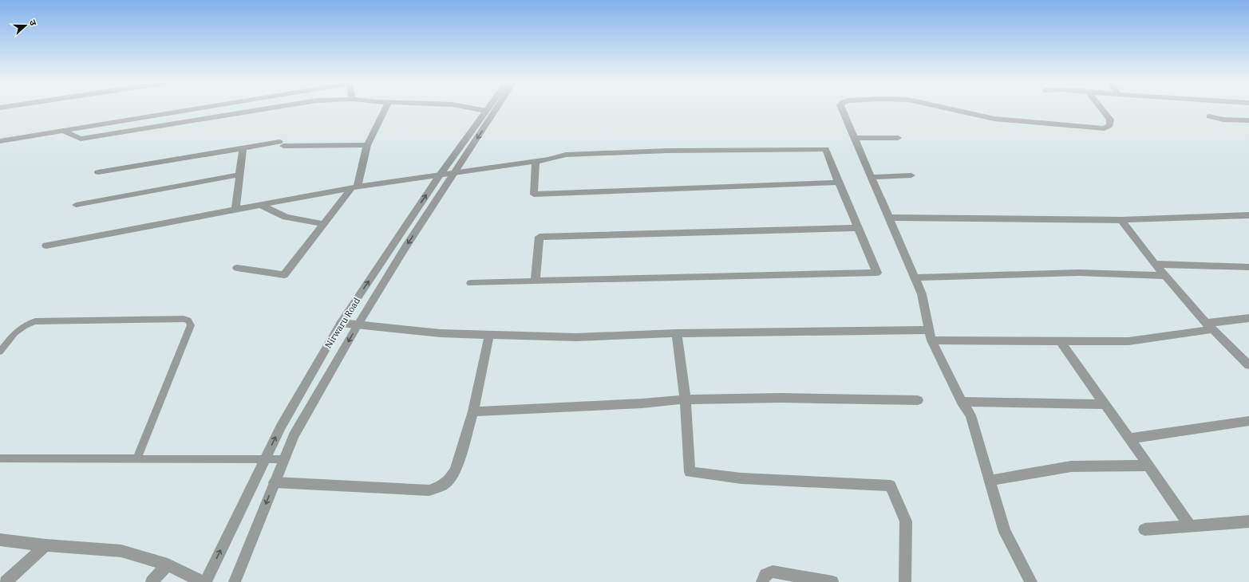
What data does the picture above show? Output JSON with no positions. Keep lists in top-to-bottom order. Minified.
{"streets":{"street":["Nirwaru Road"]},"north":"right"}
